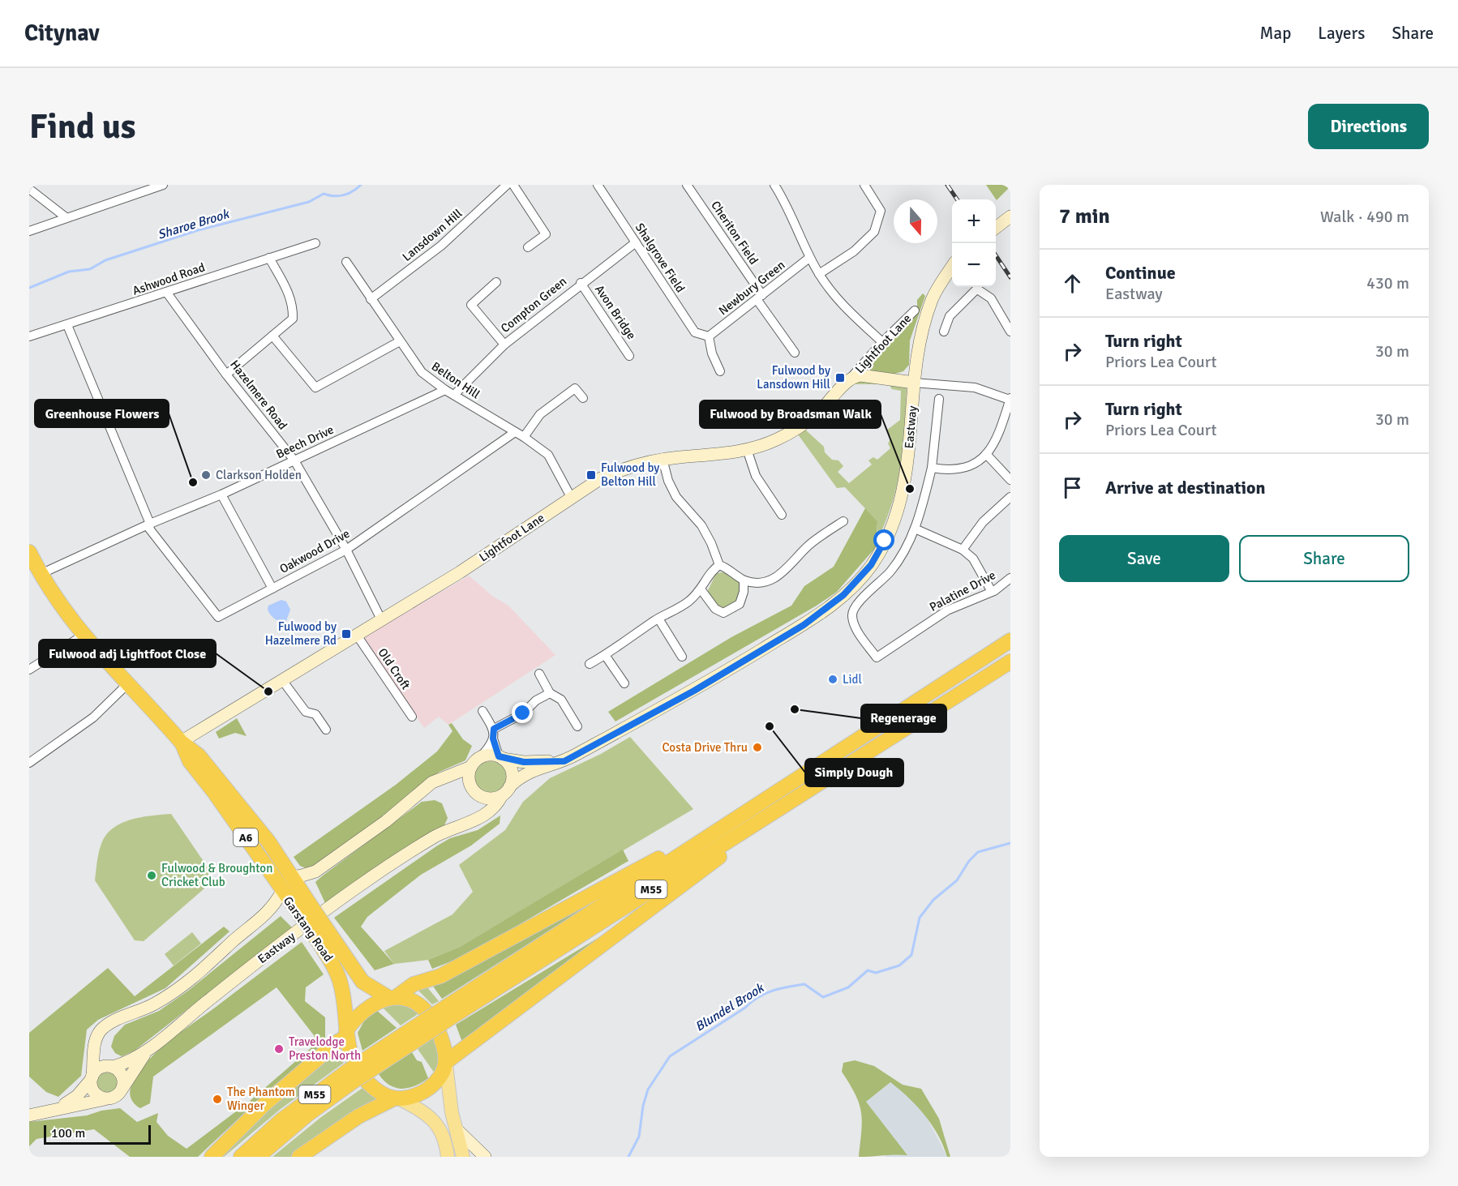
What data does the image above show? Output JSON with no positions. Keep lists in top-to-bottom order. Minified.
{"streets":{"highway":["A6","M55","Garstang Road"],"main road":["Lightfoot Lane","Eastway"],"street":["Cheriton Field","Lansdown Hill","Shalgrove Field","Ashwood Road","Newbury Green","Compton Green","Avon Bridge","Belton Hill","Hazelmere Road","Beech Drive","Oakwood Drive","Palatine Drive","Old Croft"]},"crossings":[["Cheriton Field","Newbury Green"],["Lansdown Hill","Belton Hill"],["Shalgrove Field","Newbury Green"],["Shalgrove Field","Compton Green"],["Ashwood Road","Hazelmere Road"],["Compton Green","Avon Bridge"],["Compton Green","Belton Hill"],["Lightfoot Lane","Belton Hill"],["Lightfoot Lane","Hazelmere Road"],["Lightfoot Lane","Eastway"],["Lightfoot Lane","Old Croft"],["Lightfoot Lane","Garstang Road"],["Belton Hill","Beech Drive"],["Belton Hill","Oakwood Drive"],["Hazelmere Road","Beech Drive"],["Hazelmere Road","Oakwood Drive"],["Beech Drive","Oakwood Drive"],["Beech Drive","Garstang Road"],["A6","M55"],["A6","Garstang Road"],["M55","Garstang Road"]],"water":["Sharoe Brook","Blundel Brook"],"places":{"transit":["Fulwood by Lansdown Hill","Fulwood by Belton Hill","Fulwood by Hazelmere Rd"],"other":["Clarkson Holden","Greenhouse Flowers","Fulwood by Broadsman Walk","Lidl","Fulwood adj Lightfoot Close","Regenerage","Simply Dough","Costa Drive Thru","Fulwood & Broughton Cricket Club","Travelodge Preston North","The Phantom Winger"]},"scale_bar":"100 m","north":"bottom","page":{"header":"Citynav","nav":["Map","Layers","Share"],"buttons":["Directions",["Save","Share"]],"title":"Find us","heading":["7 min","Walk · 490 m"],"map_buttons":["+","−"],"list":[["Continue","Eastway","430 m"],["Turn right","Priors Lea Court","30 m"],["Turn right","Priors Lea Court","30 m"],"Arrive at destination"],"scale":"100 m"}}
